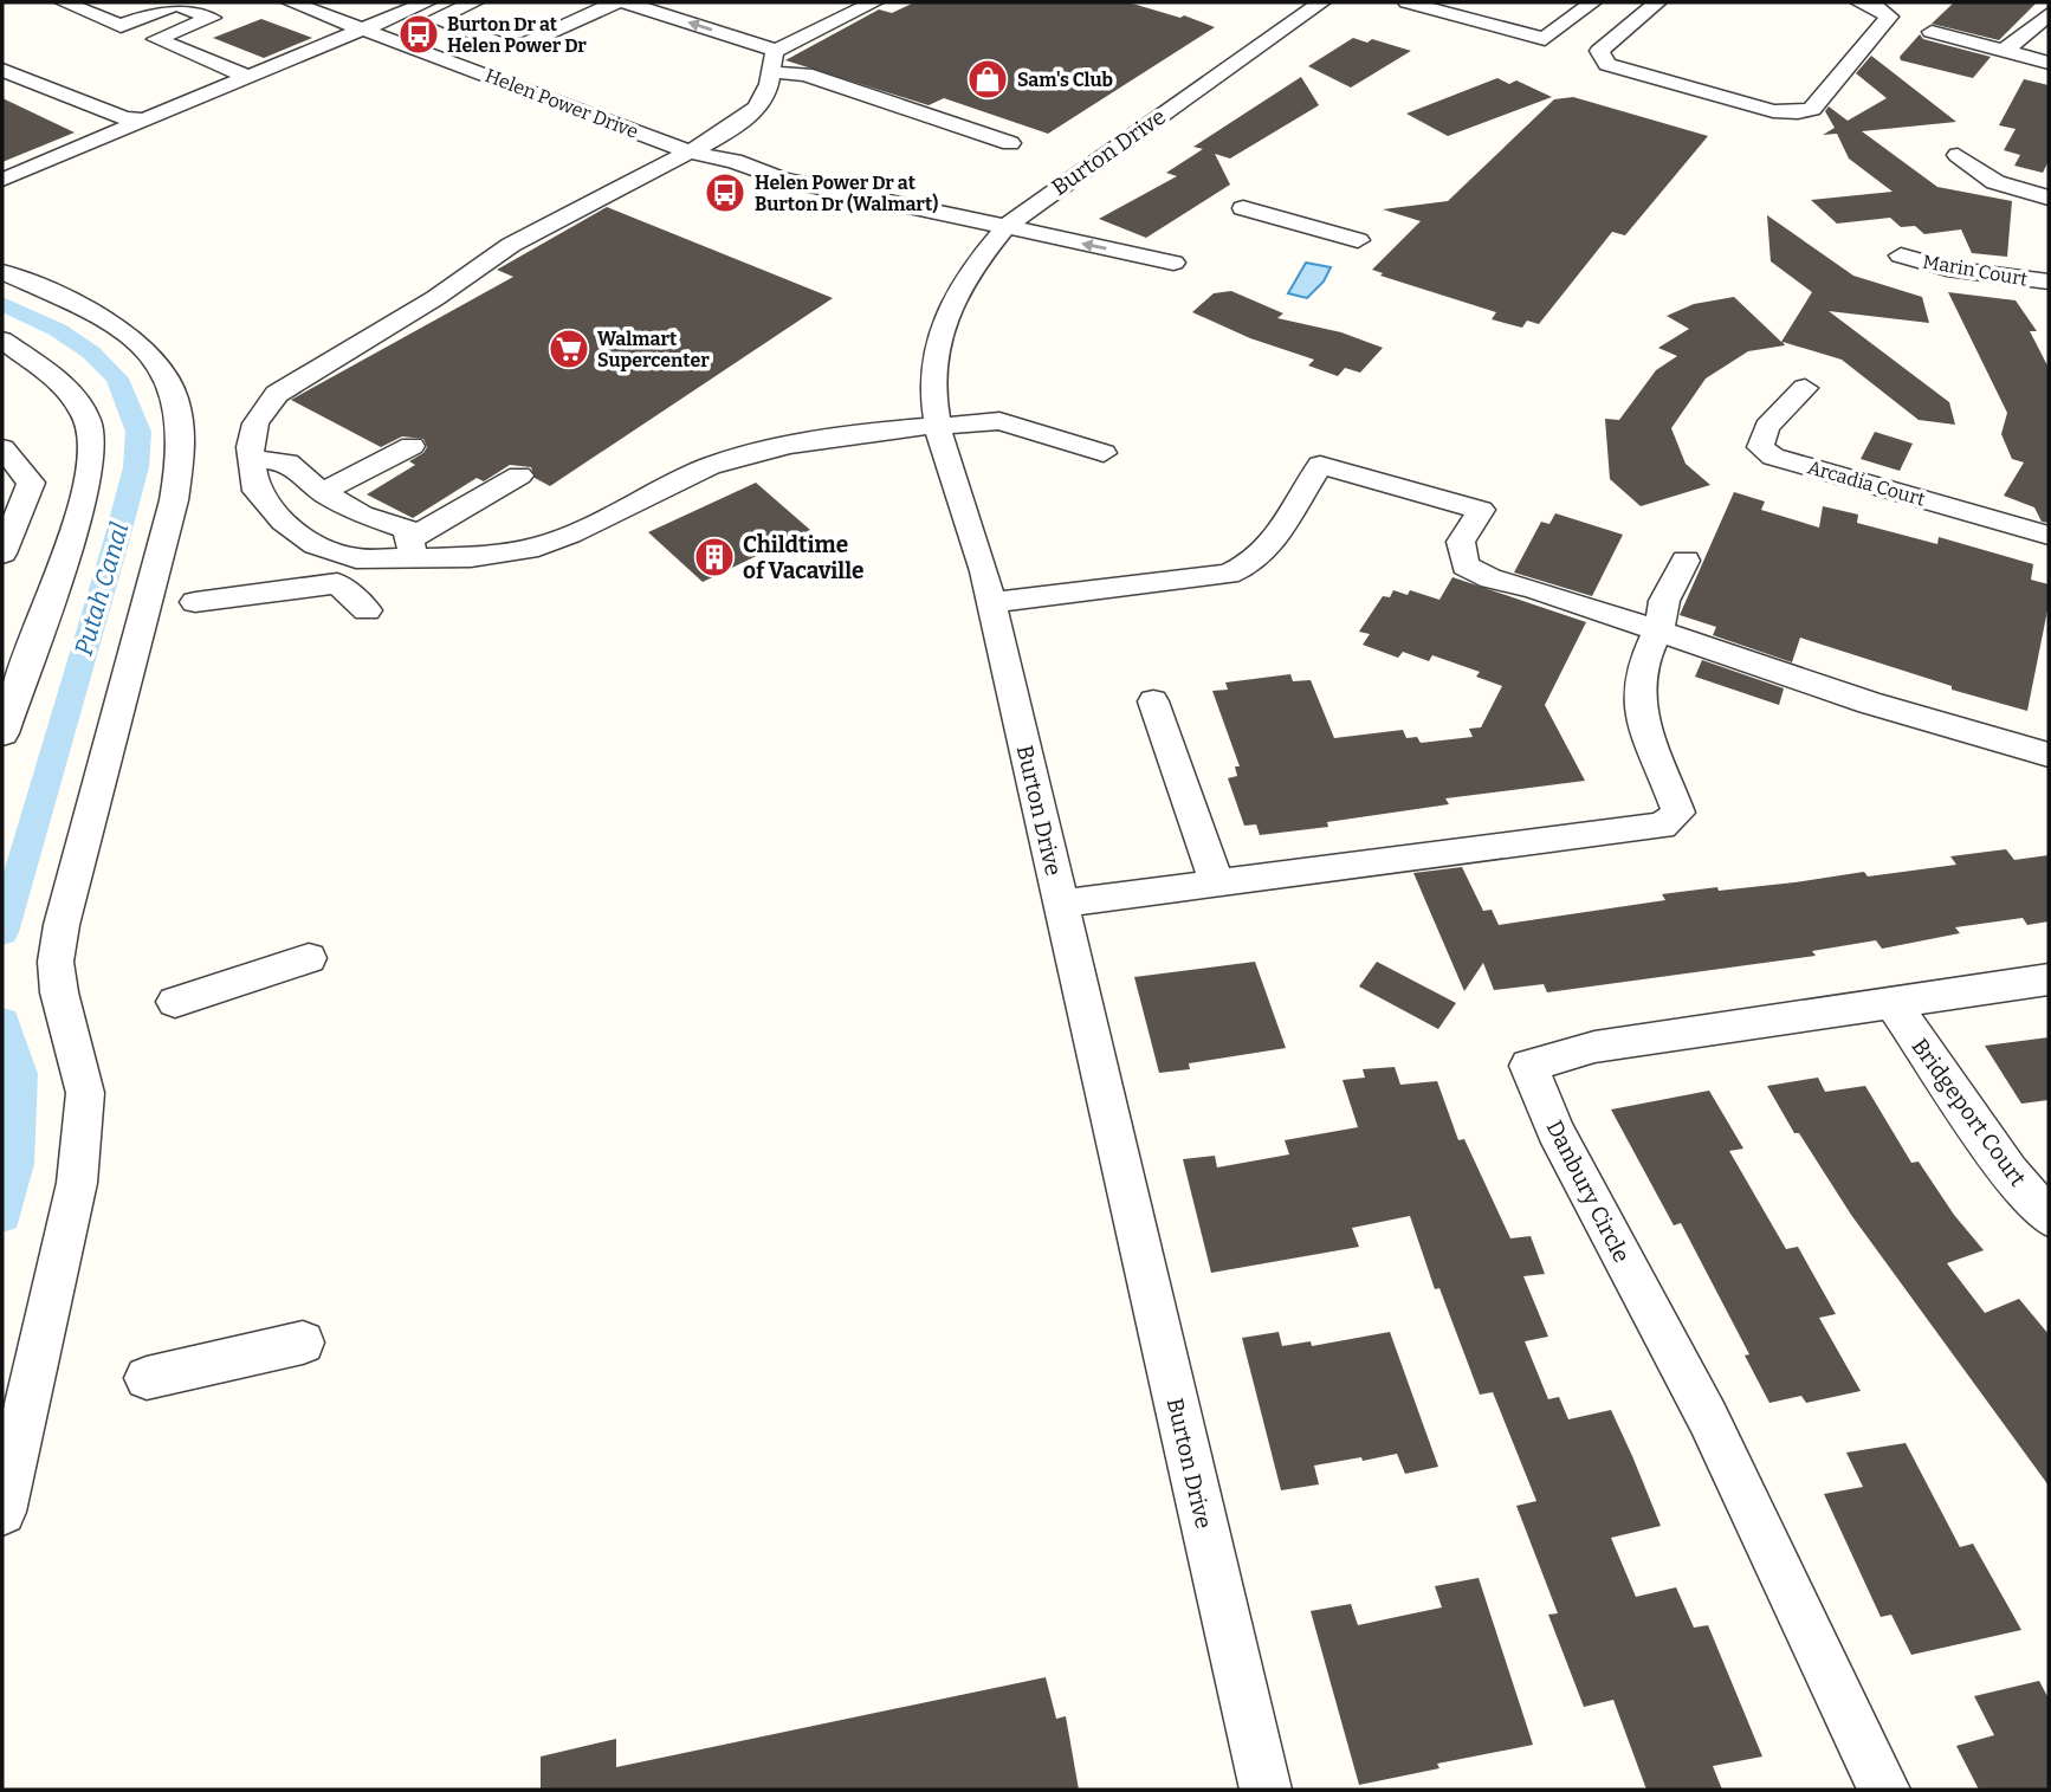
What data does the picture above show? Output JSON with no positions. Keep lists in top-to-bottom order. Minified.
{"streets":{"street":["Helen Power Drive","Burton Drive","Marin Court","Arcadia Court","Bridgeport Court","Danbury Circle"]},"crossings":[["Helen Power Drive","Burton Drive"],["Bridgeport Court","Danbury Circle"]],"water":["Putah Canal"],"places":{"bus stop":["Burton Dr at Helen Power Dr","Helen Power Dr at Burton Dr (Walmart)"],"shop":["Sam's Club"],"supermarket":["Walmart Supercenter"],"building":["Childtime of Vacaville"]}}
